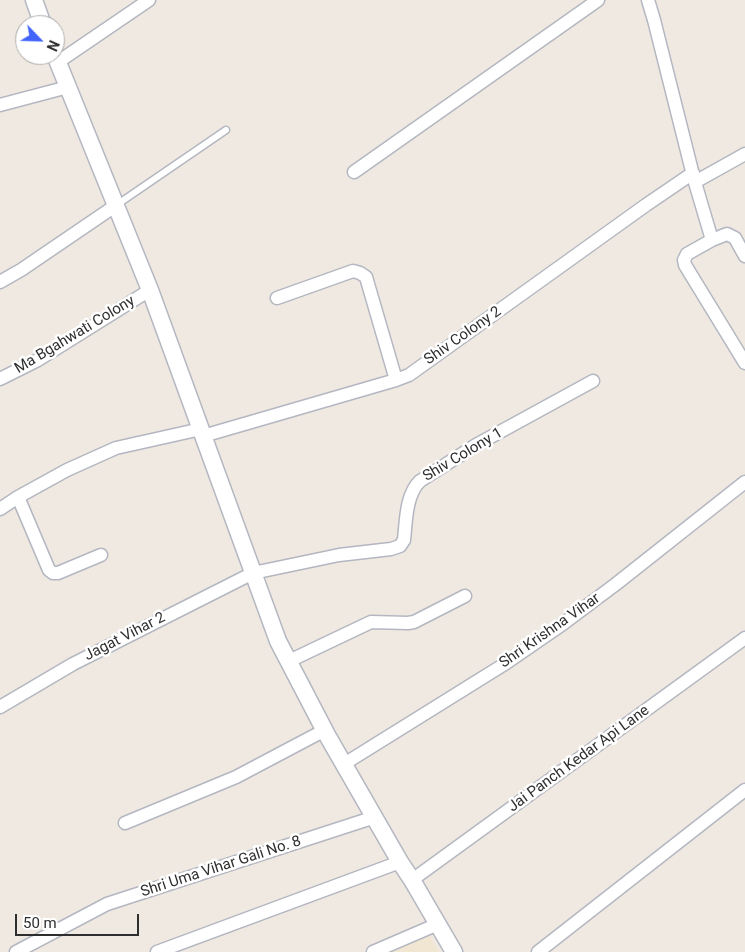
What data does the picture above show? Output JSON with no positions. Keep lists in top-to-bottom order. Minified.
{"streets":{"street":["Ma Bgahwati Colony","Shiv Colony 2","Shiv Colony 1","Shri Krishna Vihar","Jagat Vihar 2","Jai Panch Kedar Api Lane","Shri Uma Vihar Gali No. 8"]},"crossings":[["Shiv Colony 1","Jagat Vihar 2"]],"scale_bar":"50 m","north":"bottom right"}
